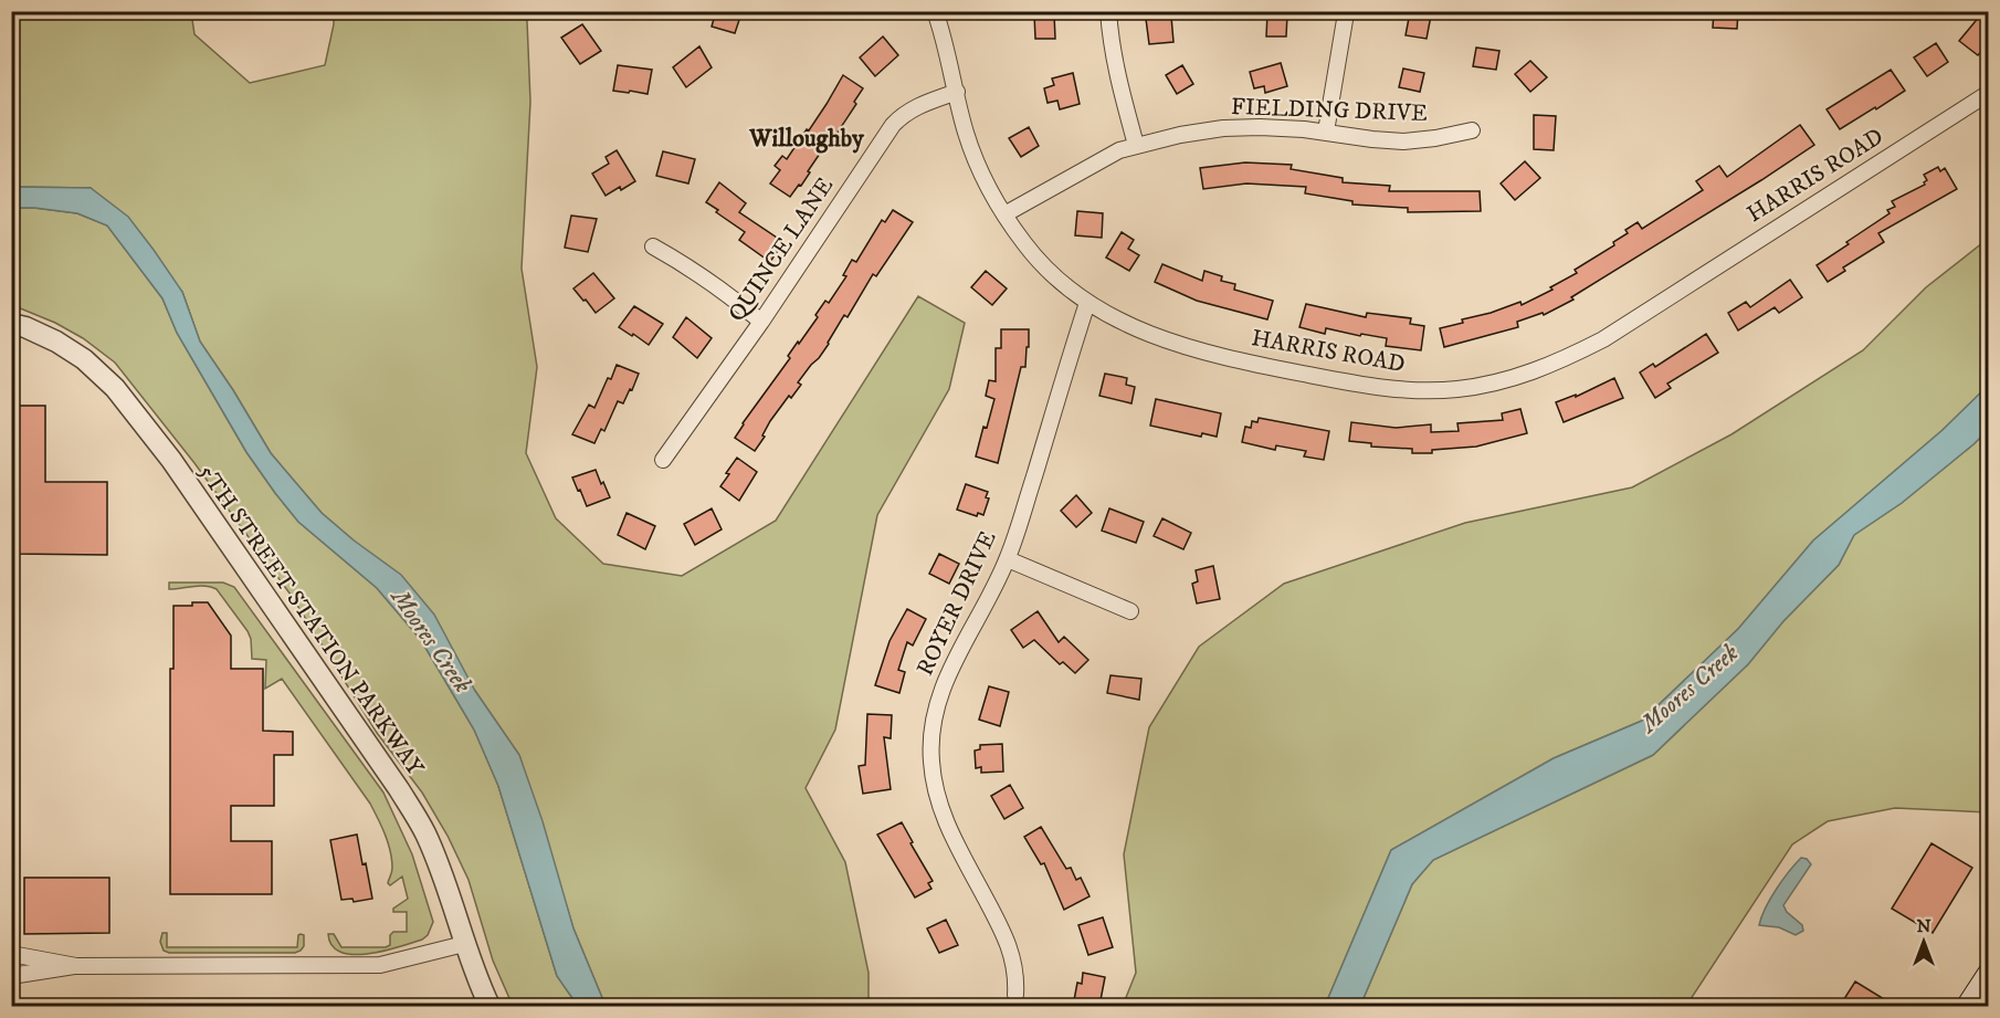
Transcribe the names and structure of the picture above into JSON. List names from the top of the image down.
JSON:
{
  "streets": {
    "street": [
      "FIELDING DRIVE",
      "HARRIS ROAD",
      "QUINCE LANE",
      "ROYER DRIVE",
      "5TH STREET STATION PARKWAY"
    ]
  },
  "crossings": [
    ["FIELDING DRIVE", "HARRIS ROAD"],
    ["HARRIS ROAD", "QUINCE LANE"],
    ["HARRIS ROAD", "ROYER DRIVE"]
  ],
  "districts": ["Willoughby"],
  "water": ["Moores Creek"],
  "north": "top"
}
